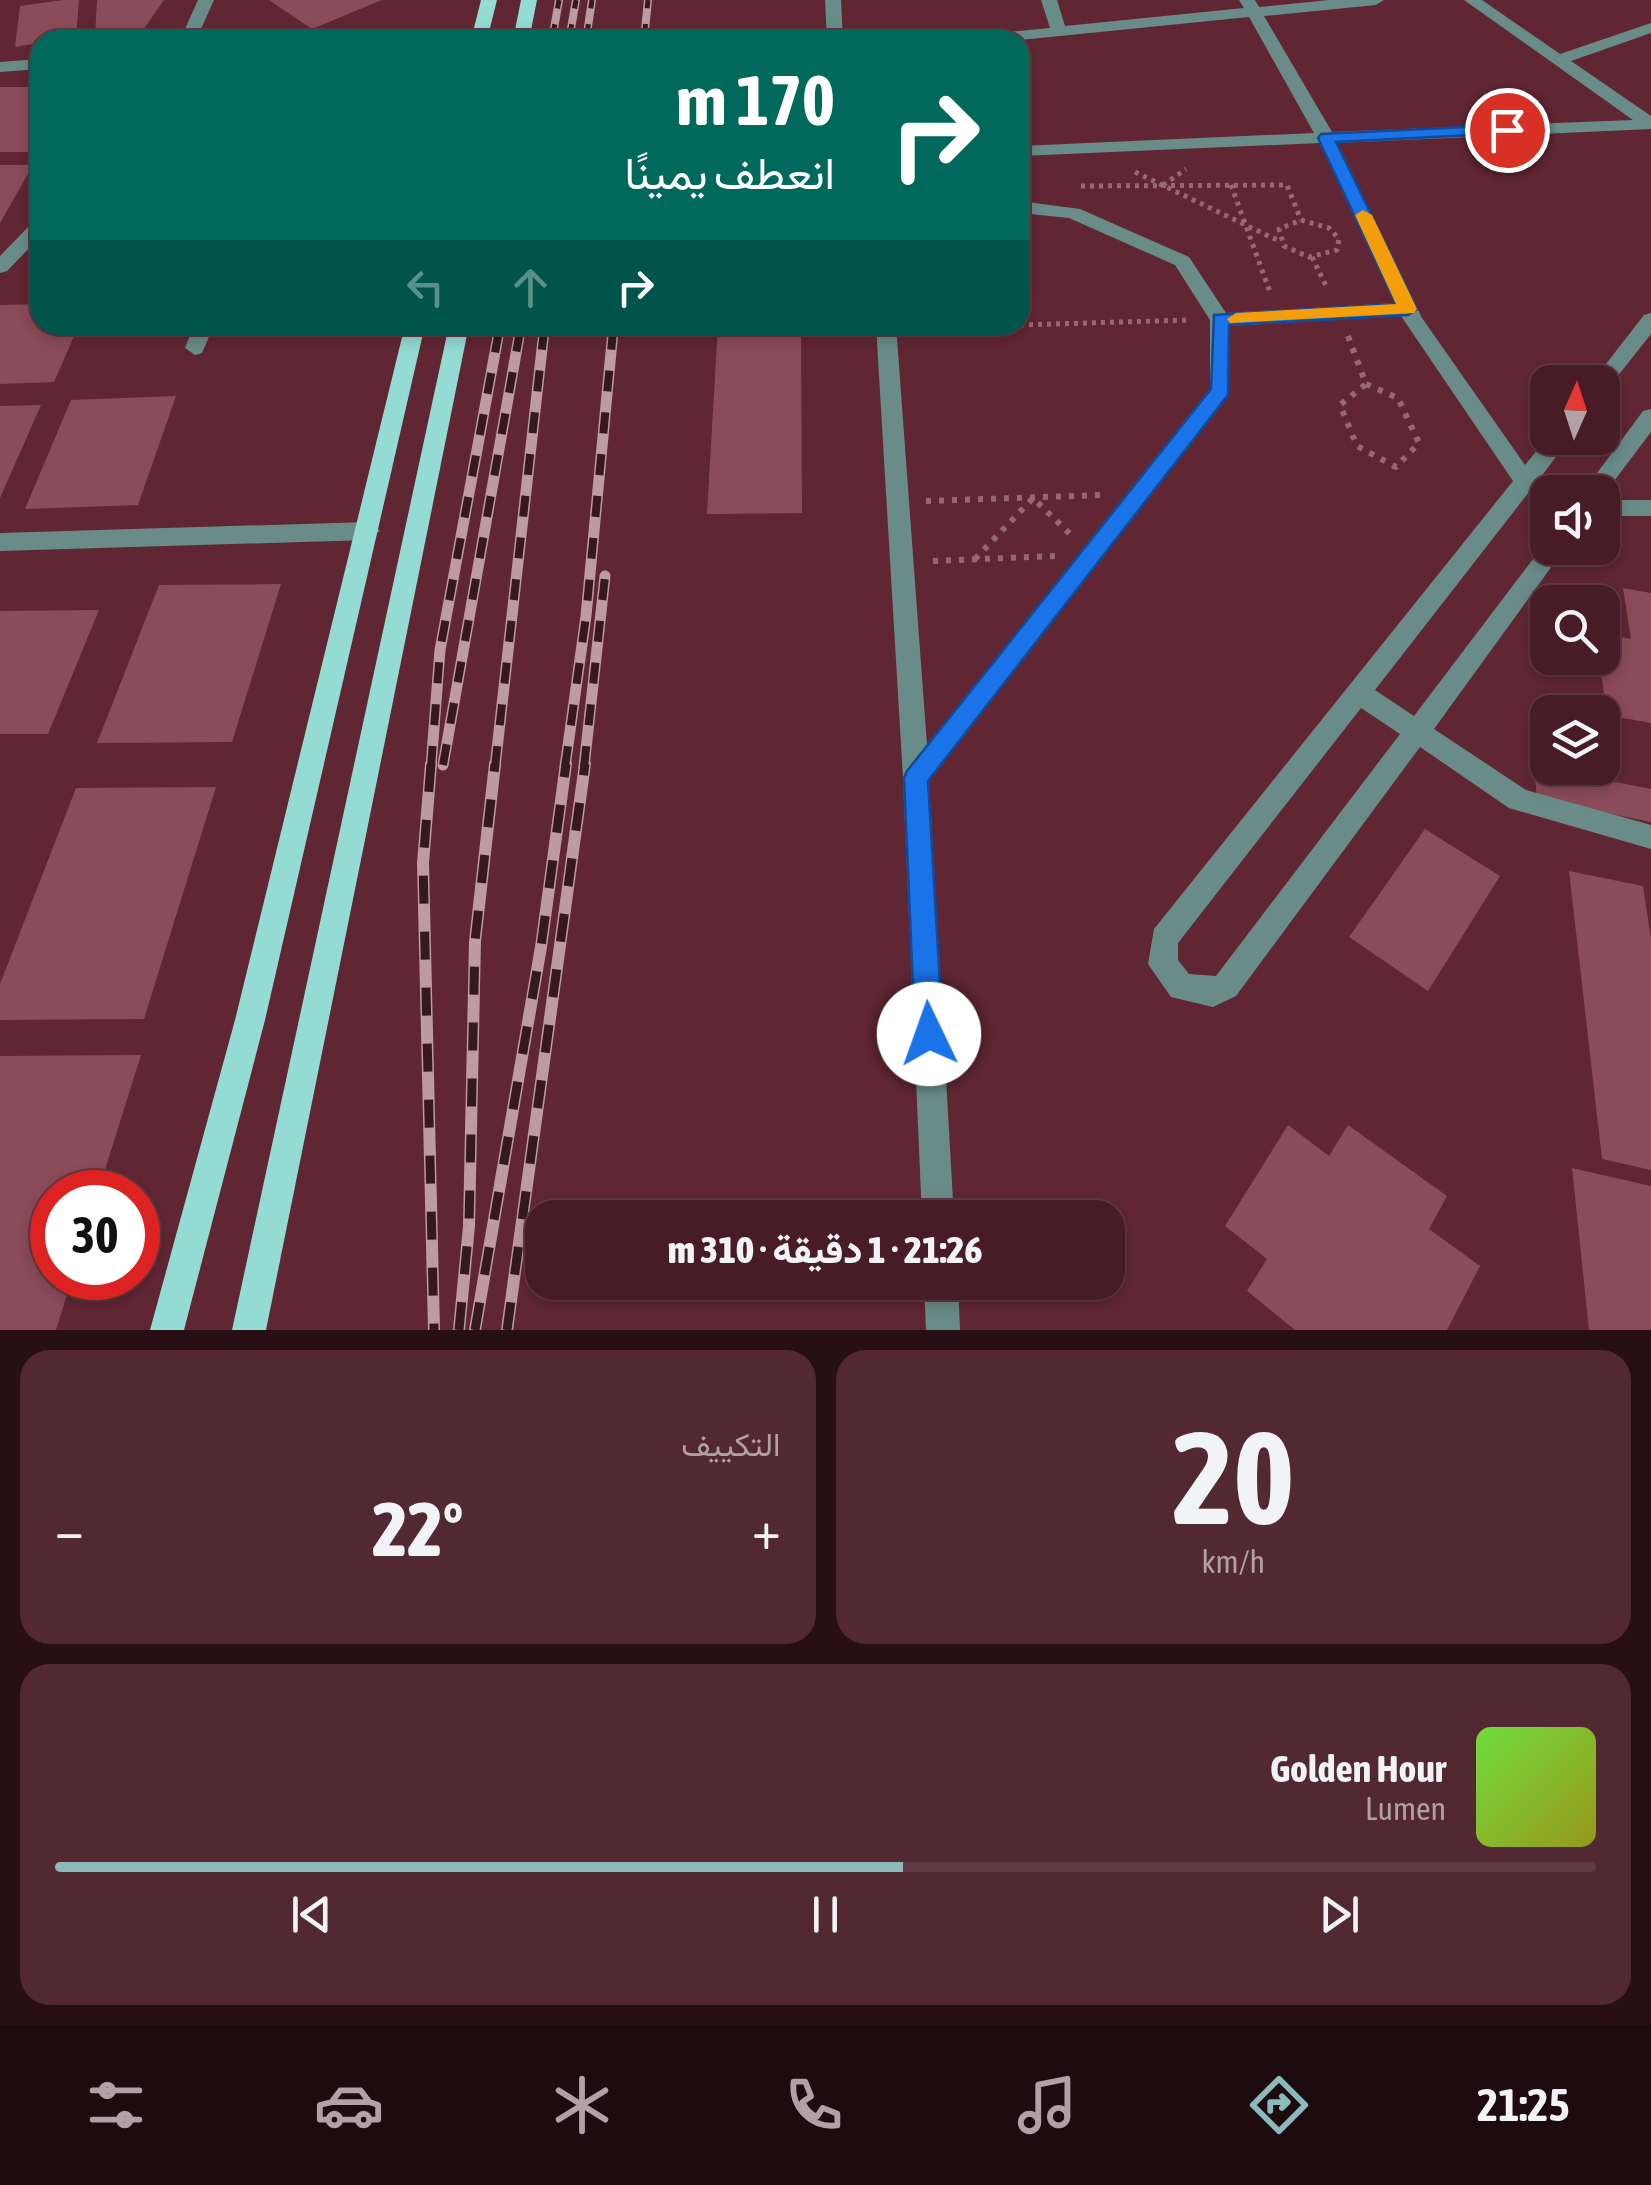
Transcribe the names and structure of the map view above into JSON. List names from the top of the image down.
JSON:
{
  "north": "top",
  "page": {
    "turn": ["170 m", "انعطف يمينًا"],
    "limit": "30",
    "trip": "21:26 · 1 دقيقة · 310 m",
    "tile": [
      ["20", "km/h"],
      "التكييف"
    ],
    "heat": ["−", "22°", "+"],
    "song": ["Golden Hour", "Lumen"],
    "tabs": "21:25"
  }
}
